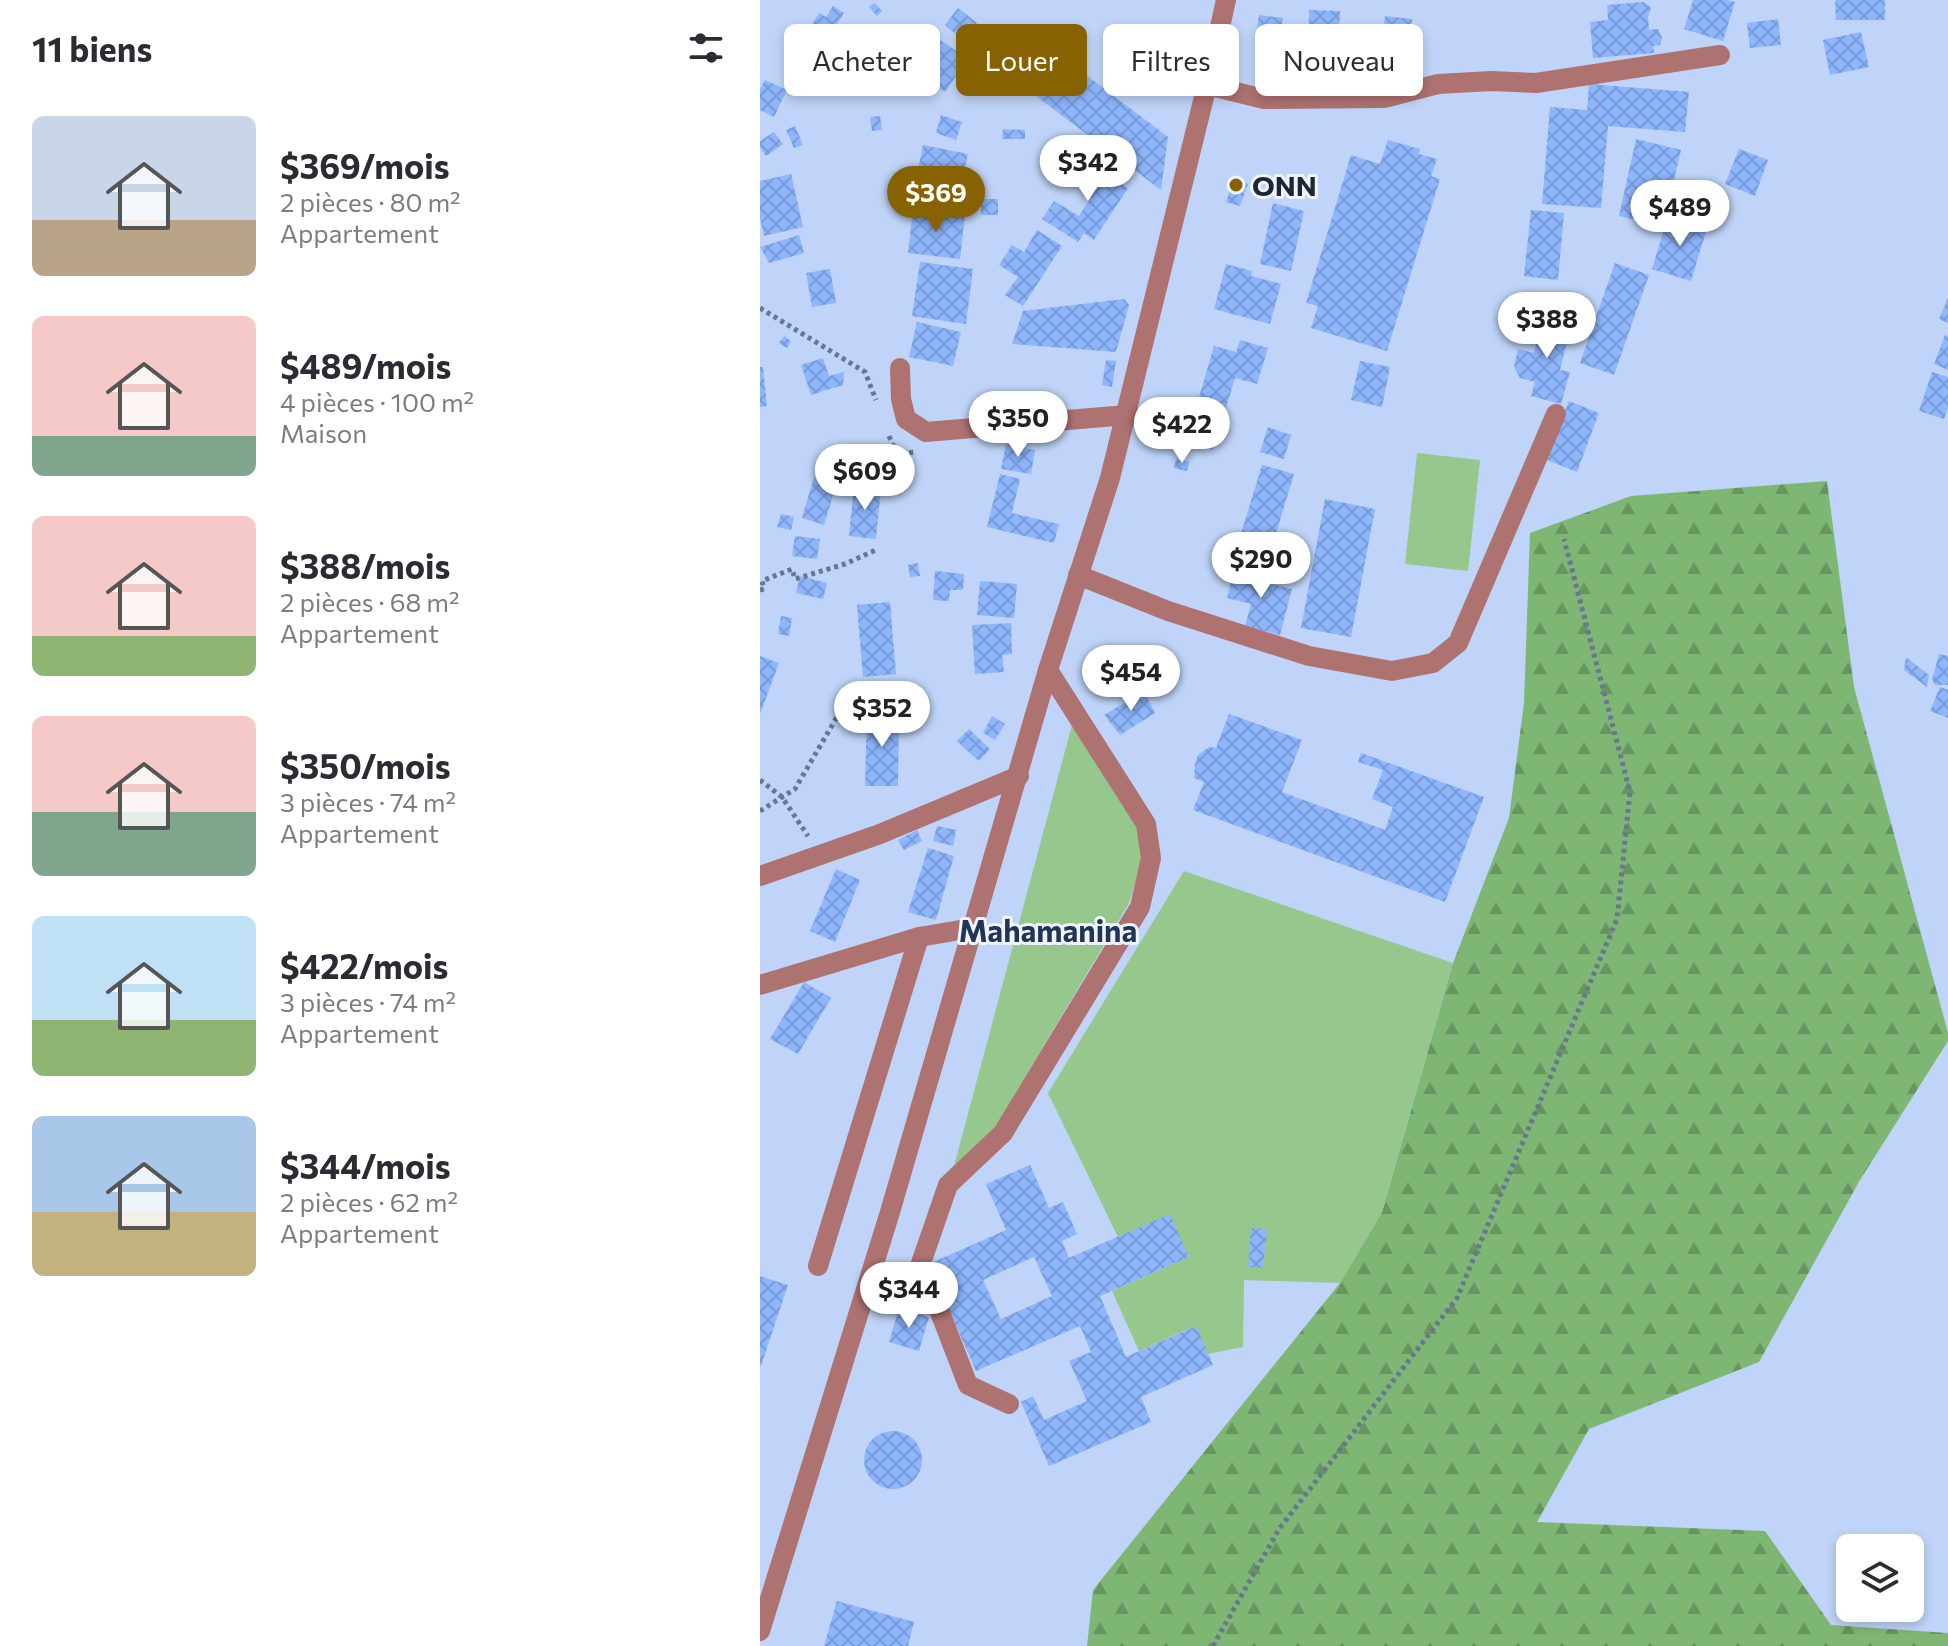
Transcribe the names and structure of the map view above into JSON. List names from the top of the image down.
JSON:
{
  "districts": ["Mahamanina"],
  "places": ["ONN"],
  "page": {
    "heading": "11 biens",
    "chip": [
      "Acheter",
      "Louer",
      "Filtres",
      "Nouveau"
    ],
    "list": [
      {
        "name": "$369/mois",
        "note": "2 pièces · 80 m² · Appartement"
      },
      {
        "name": "$489/mois",
        "note": "4 pièces · 100 m² · Maison"
      },
      {
        "name": "$388/mois",
        "note": "2 pièces · 68 m² · Appartement"
      },
      {
        "name": "$350/mois",
        "note": "3 pièces · 74 m² · Appartement"
      },
      {
        "name": "$422/mois",
        "note": "3 pièces · 74 m² · Appartement"
      },
      {
        "name": "$344/mois",
        "note": "2 pièces · 62 m² · Appartement"
      }
    ],
    "price": [
      "$342",
      "$369",
      "$489",
      "$388",
      "$350",
      "$422",
      "$609",
      "$290",
      "$454",
      "$352",
      "$344"
    ]
  }
}
